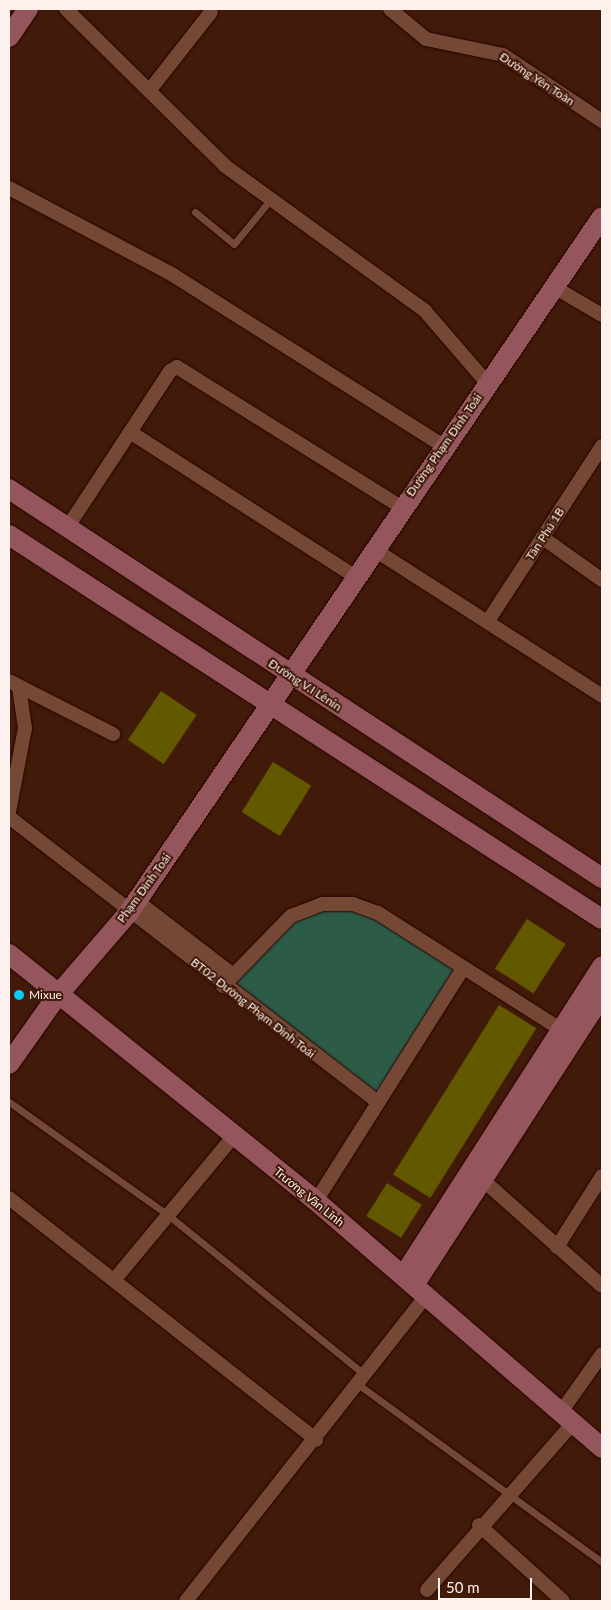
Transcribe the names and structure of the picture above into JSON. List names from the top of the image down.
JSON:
{
  "streets": {
    "street": [
      "Đường Yên Toàn",
      "Đường Phạm Đình Toái",
      "Tân Phú 1B",
      "Đường V.I Lênin",
      "Phạm Đình Toái",
      "BT02 Đường Phạm Đình Toái",
      "Trương Văn Lĩnh"
    ]
  },
  "crossings": [
    ["Đường Phạm Đình Toái", "Đường V.I Lênin"],
    ["Đường Phạm Đình Toái", "Phạm Đình Toái"],
    ["Đường V.I Lênin", "Phạm Đình Toái"],
    ["Phạm Đình Toái", "BT02 Đường Phạm Đình Toái"],
    ["Phạm Đình Toái", "Trương Văn Lĩnh"]
  ],
  "places": ["Mixue"],
  "scale_bar": "50 m"
}
